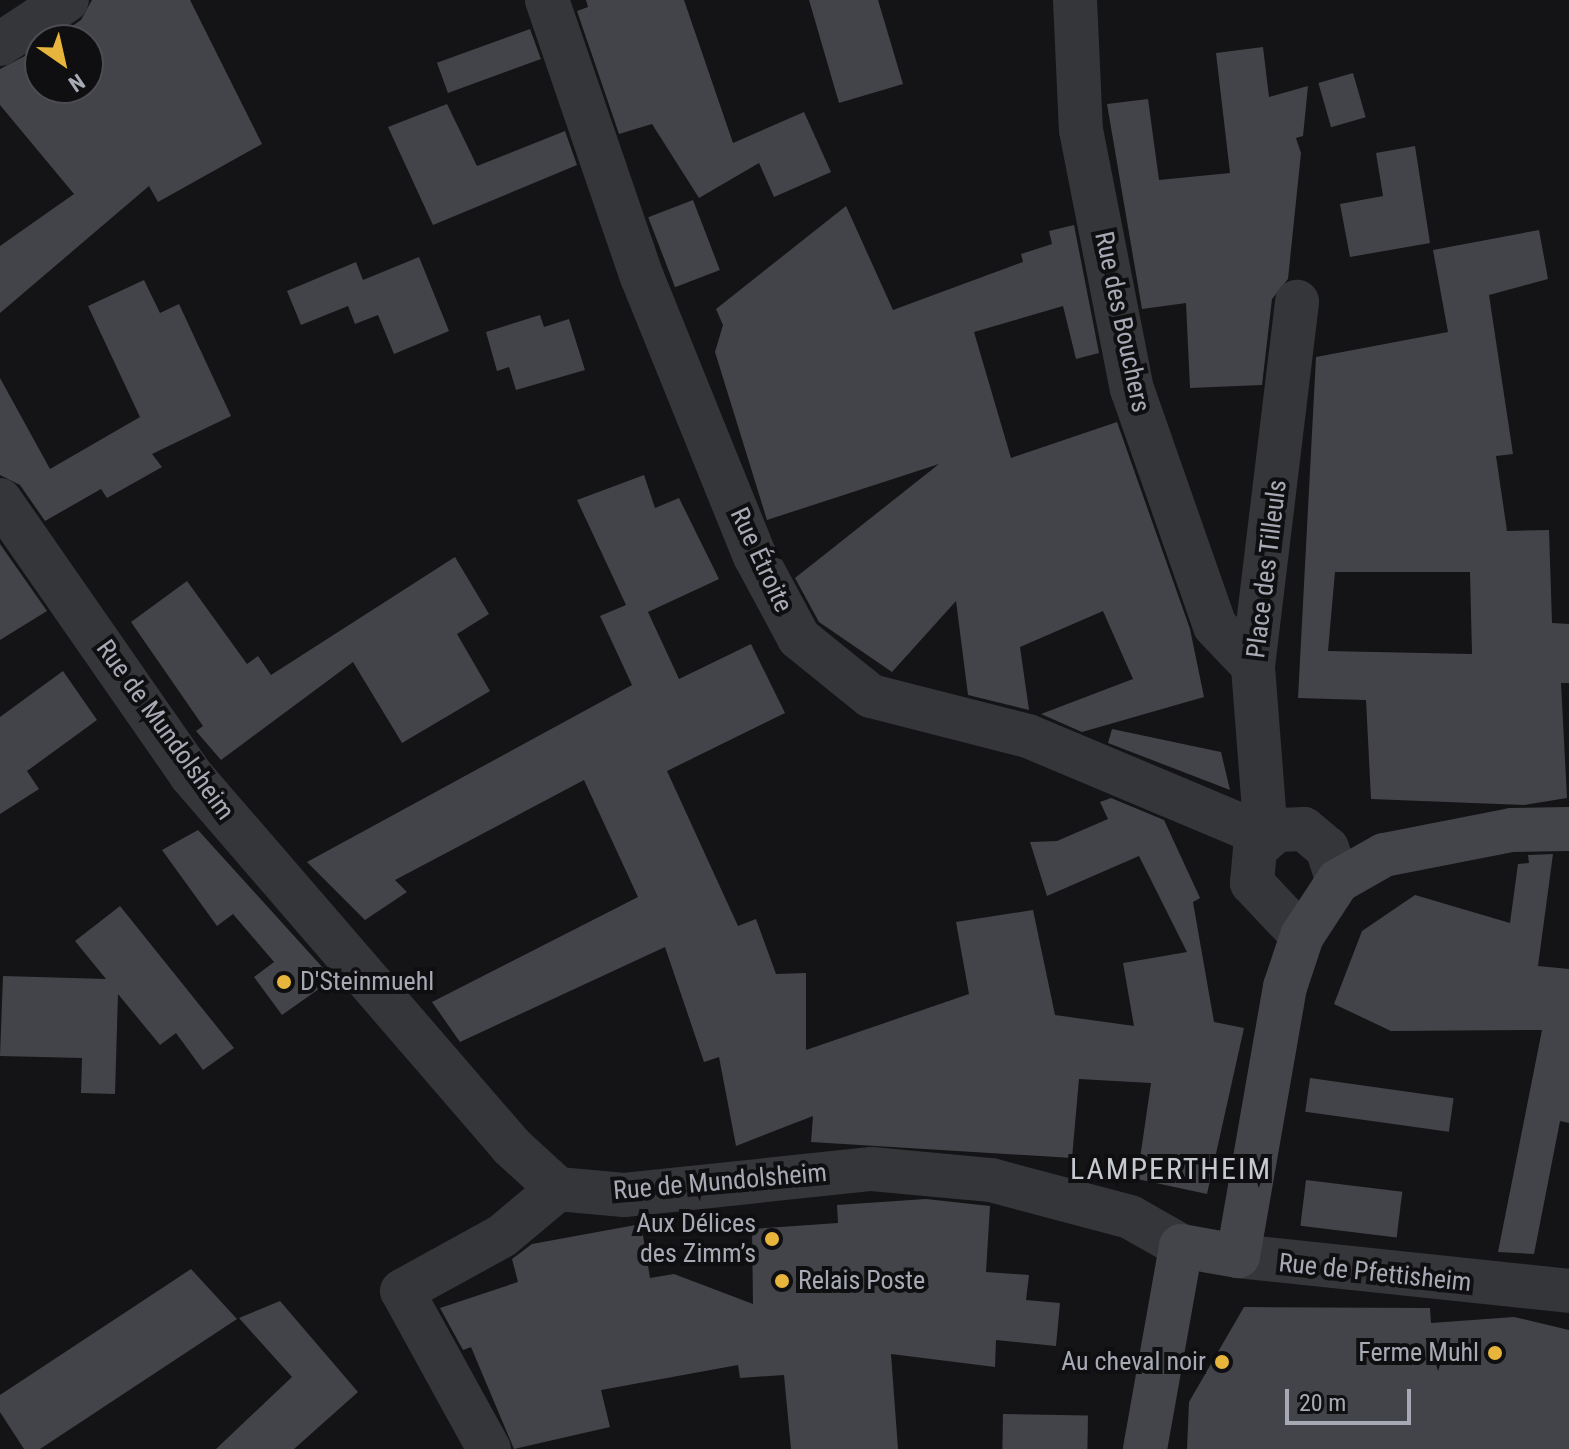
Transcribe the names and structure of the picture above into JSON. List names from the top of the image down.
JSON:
{
  "streets": {
    "main road": ["Rue de Pfettisheim"],
    "street": [
      "Rue des Bouchers",
      "Rue Étroite",
      "Place des Tilleuls",
      "Rue de Mundolsheim"
    ]
  },
  "crossings": [
    ["Rue des Bouchers", "Place des Tilleuls"],
    ["Rue Étroite", "Place des Tilleuls"],
    ["Rue de Mundolsheim", "Rue de Pfettisheim"]
  ],
  "districts": ["LAMPERTHEIM"],
  "places": [
    "D'Steinmuehl",
    "Aux Délices des Zimm’s",
    "Relais Poste",
    "Ferme Muhl",
    "Au cheval noir"
  ],
  "scale_bar": "20 m",
  "north": "bottom right"
}
